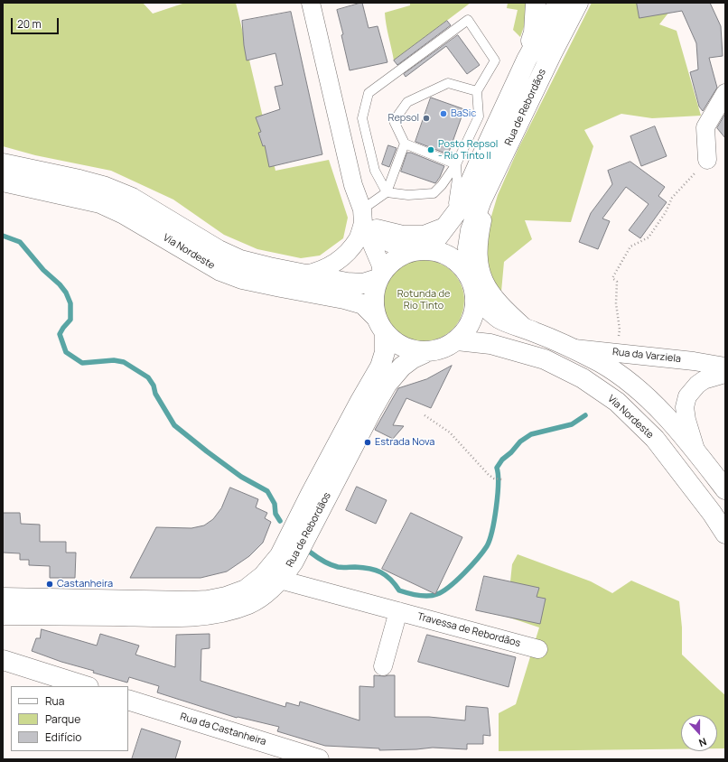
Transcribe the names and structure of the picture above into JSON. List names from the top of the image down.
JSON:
{
  "streets": {
    "main road": ["Rua de Rebordãos", "Via Nordeste", "Rua da Castanheira"],
    "street": ["Rua da Varziela", "Travessa de Rebordãos"]
  },
  "crossings": [
    ["Rua de Rebordãos", "Via Nordeste"],
    ["Rua de Rebordãos", "Travessa de Rebordãos"]
  ],
  "parks": ["Rotunda de Rio Tinto"],
  "places": [
    "BaSic",
    "Repsol",
    "Posto Repsol - Rio Tinto II",
    "Estrada Nova",
    "Castanheira"
  ],
  "legend": ["Rua", "Parque", "Edifício"],
  "scale_bar": "20 m",
  "north": "bottom"
}
